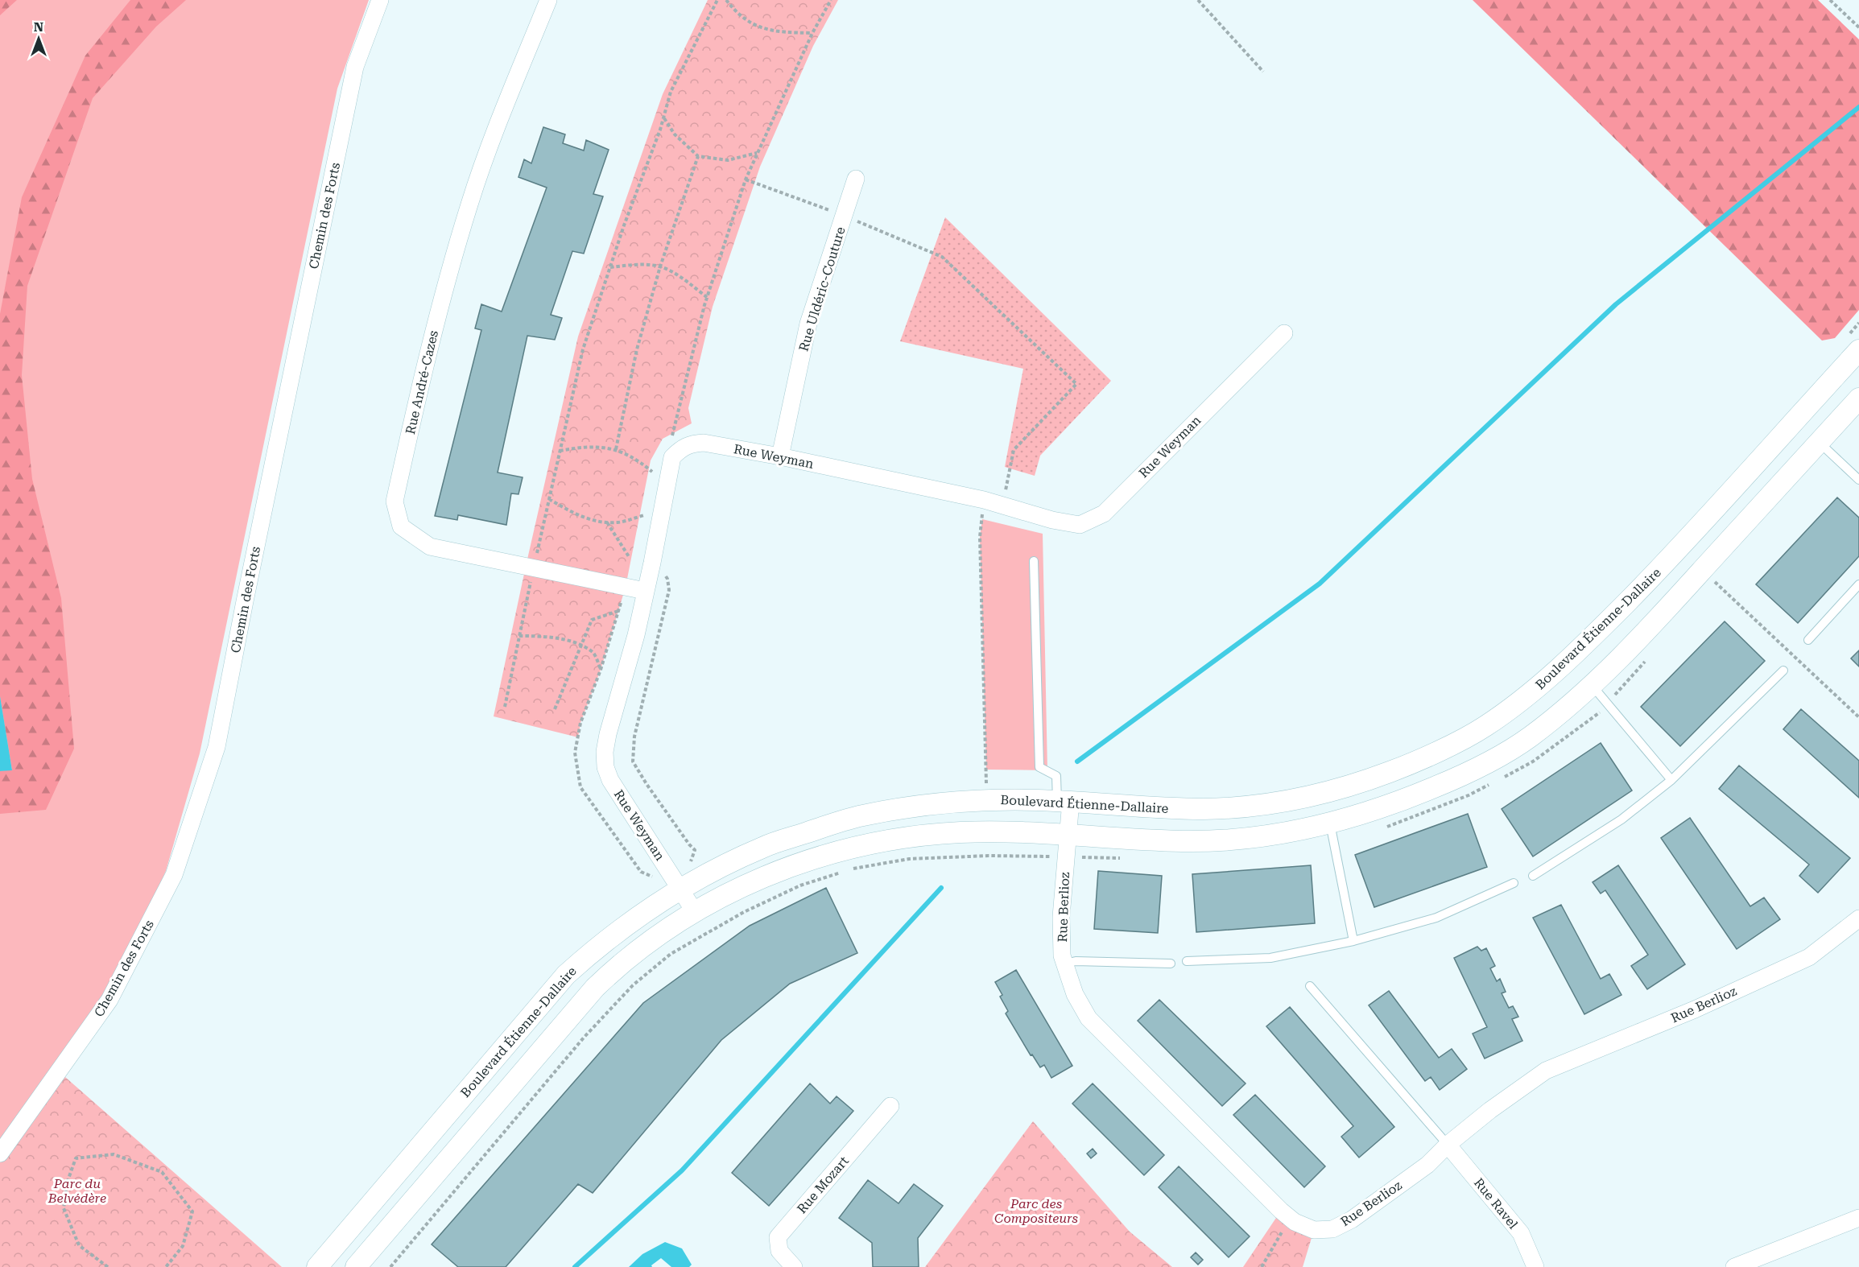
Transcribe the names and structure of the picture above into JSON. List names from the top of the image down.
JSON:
{
  "streets": {
    "street": [
      "Chemin des Forts",
      "Rue Uldéric-Couture",
      "Rue André-Cazes",
      "Rue Weyman",
      "Boulevard Étienne-Dallaire",
      "Rue Berlioz",
      "Rue Mozart",
      "Rue Ravel"
    ]
  },
  "crossings": [
    ["Rue Uldéric-Couture", "Rue Weyman"],
    ["Rue André-Cazes", "Rue Weyman"],
    ["Rue Weyman", "Boulevard Étienne-Dallaire"],
    ["Boulevard Étienne-Dallaire", "Rue Berlioz"],
    ["Rue Berlioz", "Rue Ravel"]
  ],
  "parks": ["Parc du Belvédère", "Parc des Compositeurs"],
  "north": "top"
}
